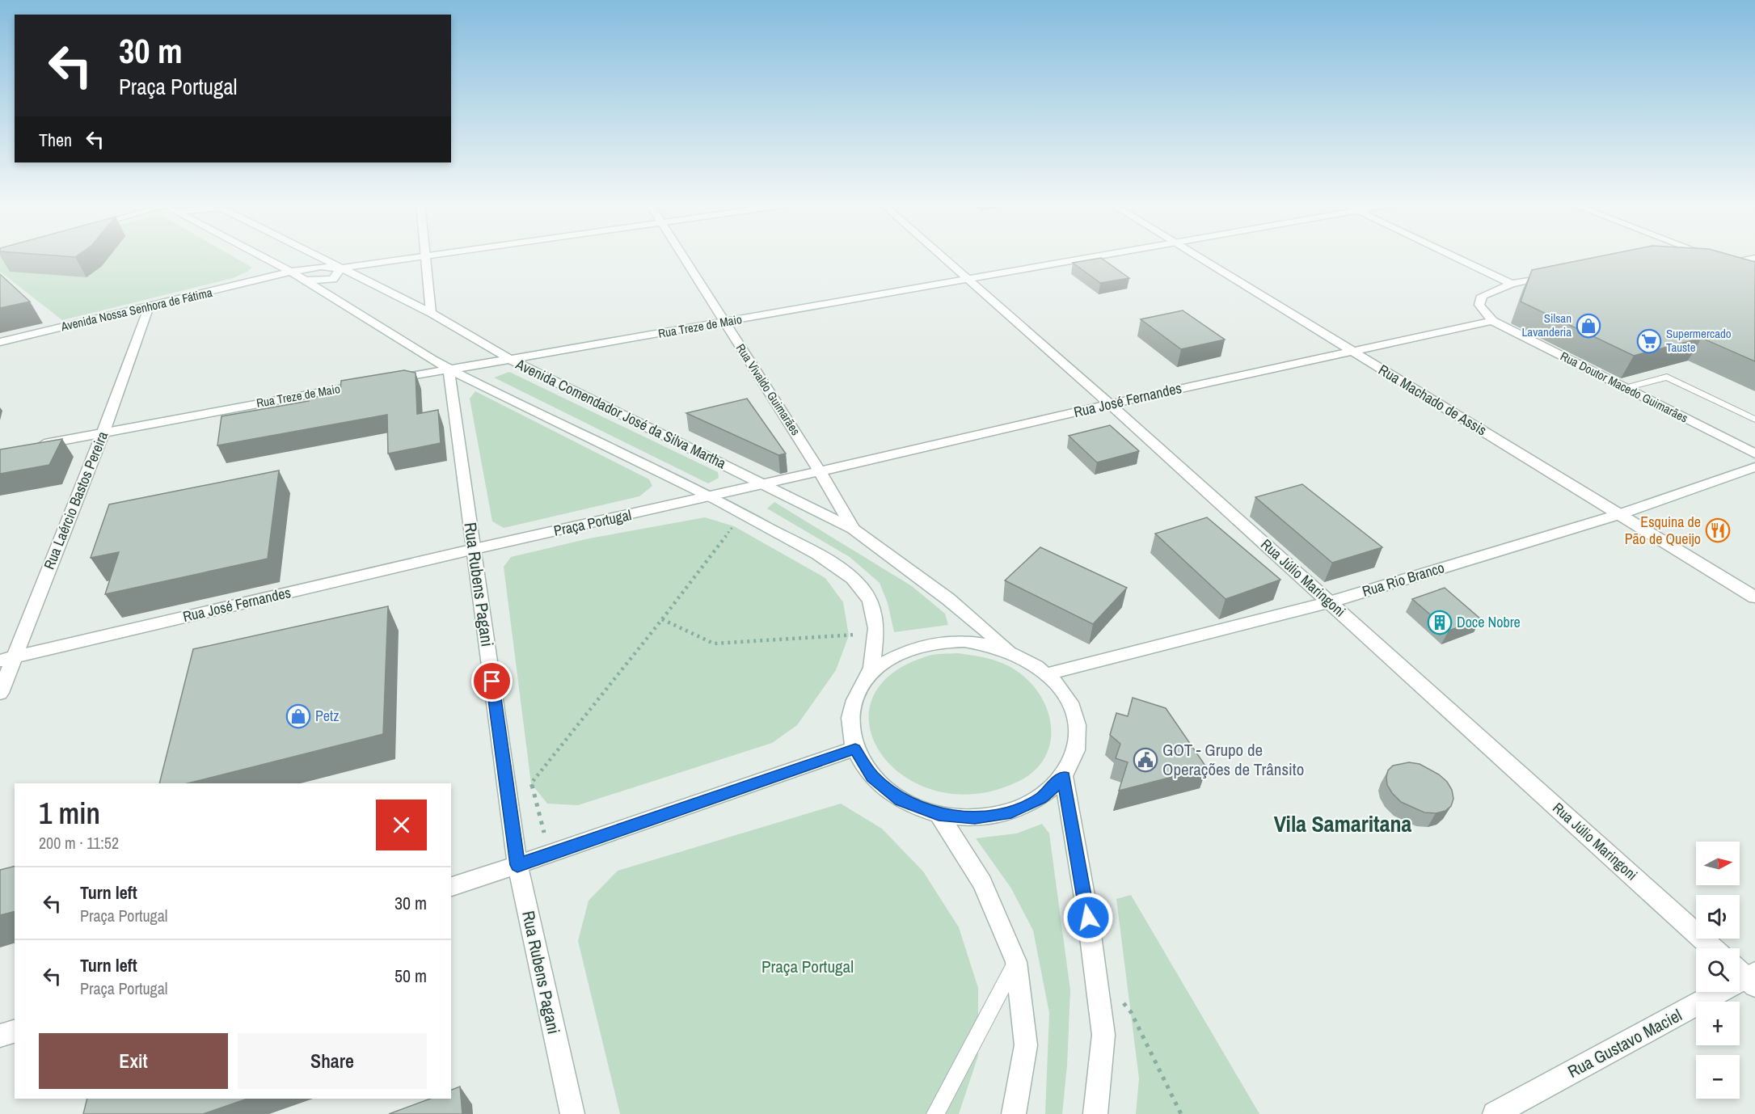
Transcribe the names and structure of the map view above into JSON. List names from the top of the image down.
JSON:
{
  "streets": {
    "street": [
      "Avenida Nossa Senhora de Fátima",
      "Rua Treze de Maio",
      "Rua Doutor Macedo Guimarães",
      "Rua Vivaldo Guimarães",
      "Rua José Fernandes",
      "Rua Machado de Assis",
      "Avenida Comendador José da Silva Martha",
      "Rua Laércio Bastos Pereira",
      "Praça Portugal",
      "Rua Júlio Maringoni",
      "Rua Rio Branco",
      "Rua Rubens Pagani",
      "Rua Gustavo Maciel"
    ]
  },
  "crossings": [
    ["Avenida Nossa Senhora de Fátima", "Rua Laércio Bastos Pereira"],
    ["Rua Treze de Maio", "Rua Vivaldo Guimarães"],
    ["Rua Treze de Maio", "Avenida Comendador José da Silva Martha"],
    ["Rua Treze de Maio", "Rua Laércio Bastos Pereira"],
    ["Rua Treze de Maio", "Rua Júlio Maringoni"],
    ["Rua Treze de Maio", "Rua Rubens Pagani"],
    ["Rua Doutor Macedo Guimarães", "Rua José Fernandes"],
    ["Rua Vivaldo Guimarães", "Rua José Fernandes"],
    ["Rua Vivaldo Guimarães", "Avenida Comendador José da Silva Martha"],
    ["Rua José Fernandes", "Rua Machado de Assis"],
    ["Rua José Fernandes", "Avenida Comendador José da Silva Martha"],
    ["Rua José Fernandes", "Rua Laércio Bastos Pereira"],
    ["Rua José Fernandes", "Praça Portugal"],
    ["Rua José Fernandes", "Rua Júlio Maringoni"],
    ["Rua José Fernandes", "Rua Rubens Pagani"],
    ["Rua Machado de Assis", "Rua Rio Branco"],
    ["Avenida Comendador José da Silva Martha", "Praça Portugal"],
    ["Avenida Comendador José da Silva Martha", "Rua Rubens Pagani"],
    ["Praça Portugal", "Rua Rubens Pagani"],
    ["Rua Júlio Maringoni", "Rua Rio Branco"]
  ],
  "districts": ["Vila Samaritana"],
  "parks": ["Praça Portugal"],
  "places": {
    "shop": ["Silsan Lavanderia", "Petz"],
    "supermarket": ["Supermercado Tauste"],
    "restaurant": ["Esquina de Pão de Queijo"],
    "building": ["Doce Nobre"],
    "public building": ["GOT - Grupo de Operações de Trânsito"]
  },
  "north": "right",
  "page": {
    "turn": ["30 m", "Praça Portugal"],
    "then": "Then",
    "heading": ["1 min", "200 m · 11:52"],
    "map_buttons": ["+", "−"],
    "list": [
      {
        "name": "Turn left",
        "note": "Praça Portugal",
        "value": "30 m"
      },
      {
        "name": "Turn left",
        "note": "Praça Portugal",
        "value": "50 m"
      }
    ],
    "buttons": ["Exit", "Share"]
  }
}
